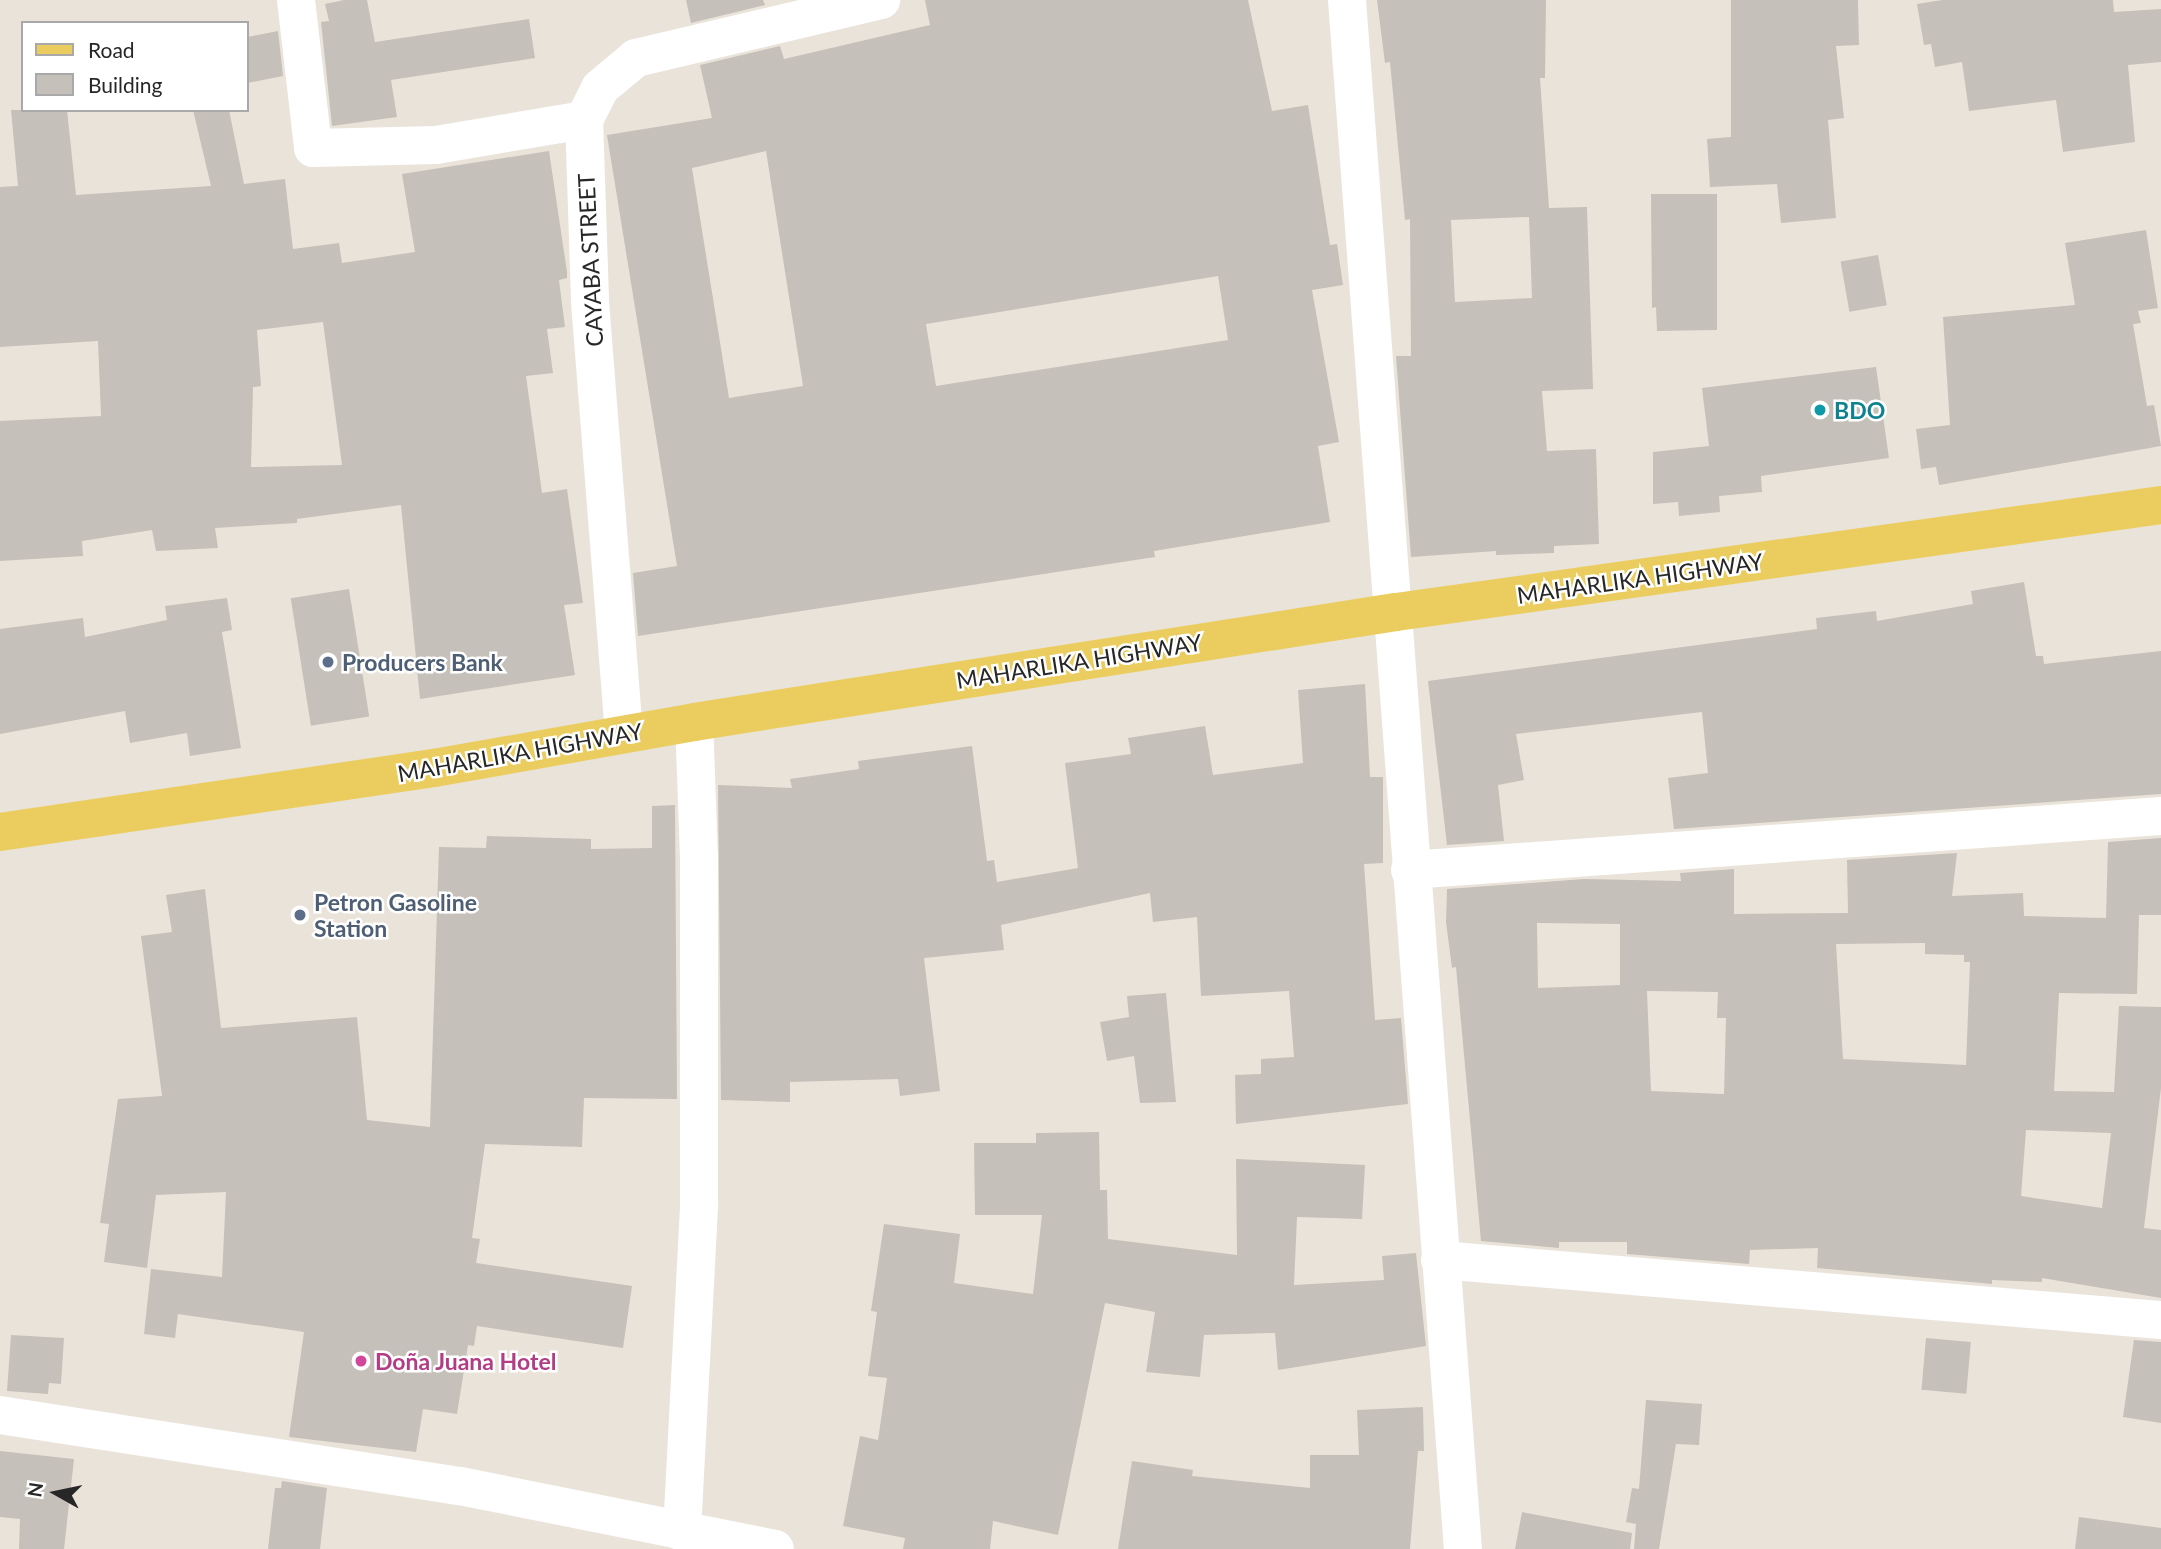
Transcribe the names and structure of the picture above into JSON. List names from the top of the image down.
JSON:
{
  "streets": {
    "main road": ["MAHARLIKA HIGHWAY"],
    "street": ["CAYABA STREET"]
  },
  "crossings": [
    ["CAYABA STREET", "MAHARLIKA HIGHWAY"]
  ],
  "places": [
    "BDO",
    "Producers Bank",
    "Petron Gasoline Station",
    "Doña Juana Hotel"
  ],
  "legend": ["Road", "Building"],
  "north": "left"
}
